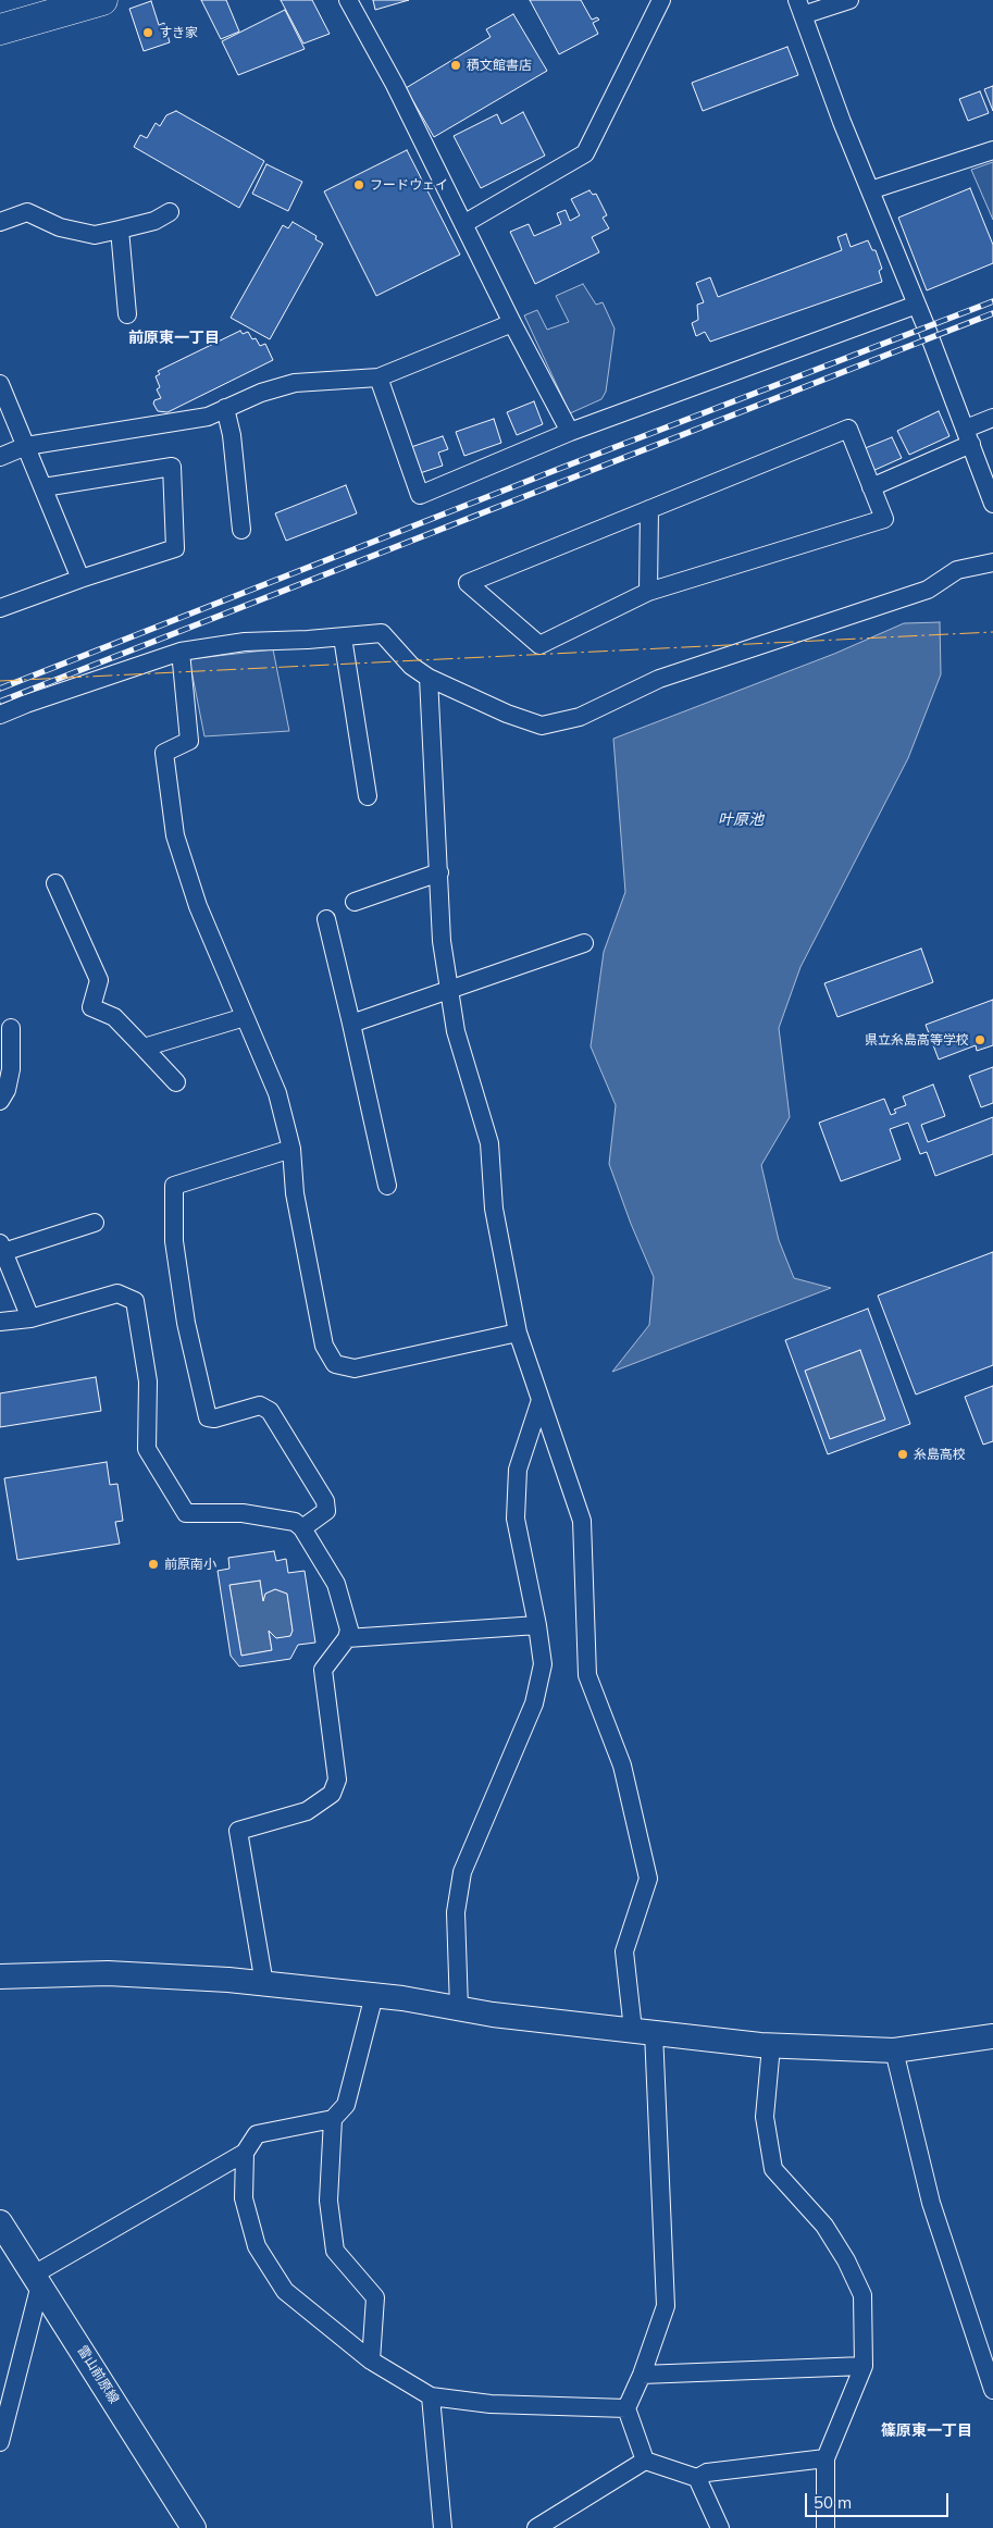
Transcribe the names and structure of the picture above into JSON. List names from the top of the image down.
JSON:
{
  "streets": {
    "street": ["雷山前原線"]
  },
  "districts": ["前原東一丁目", "篠原東一丁目"],
  "water": ["叶原池"],
  "places": [
    "すき家",
    "積文館書店",
    "フードウェイ",
    "県立糸島高等学校",
    "糸島高校",
    "前原南小"
  ],
  "scale_bar": "50 m"
}
